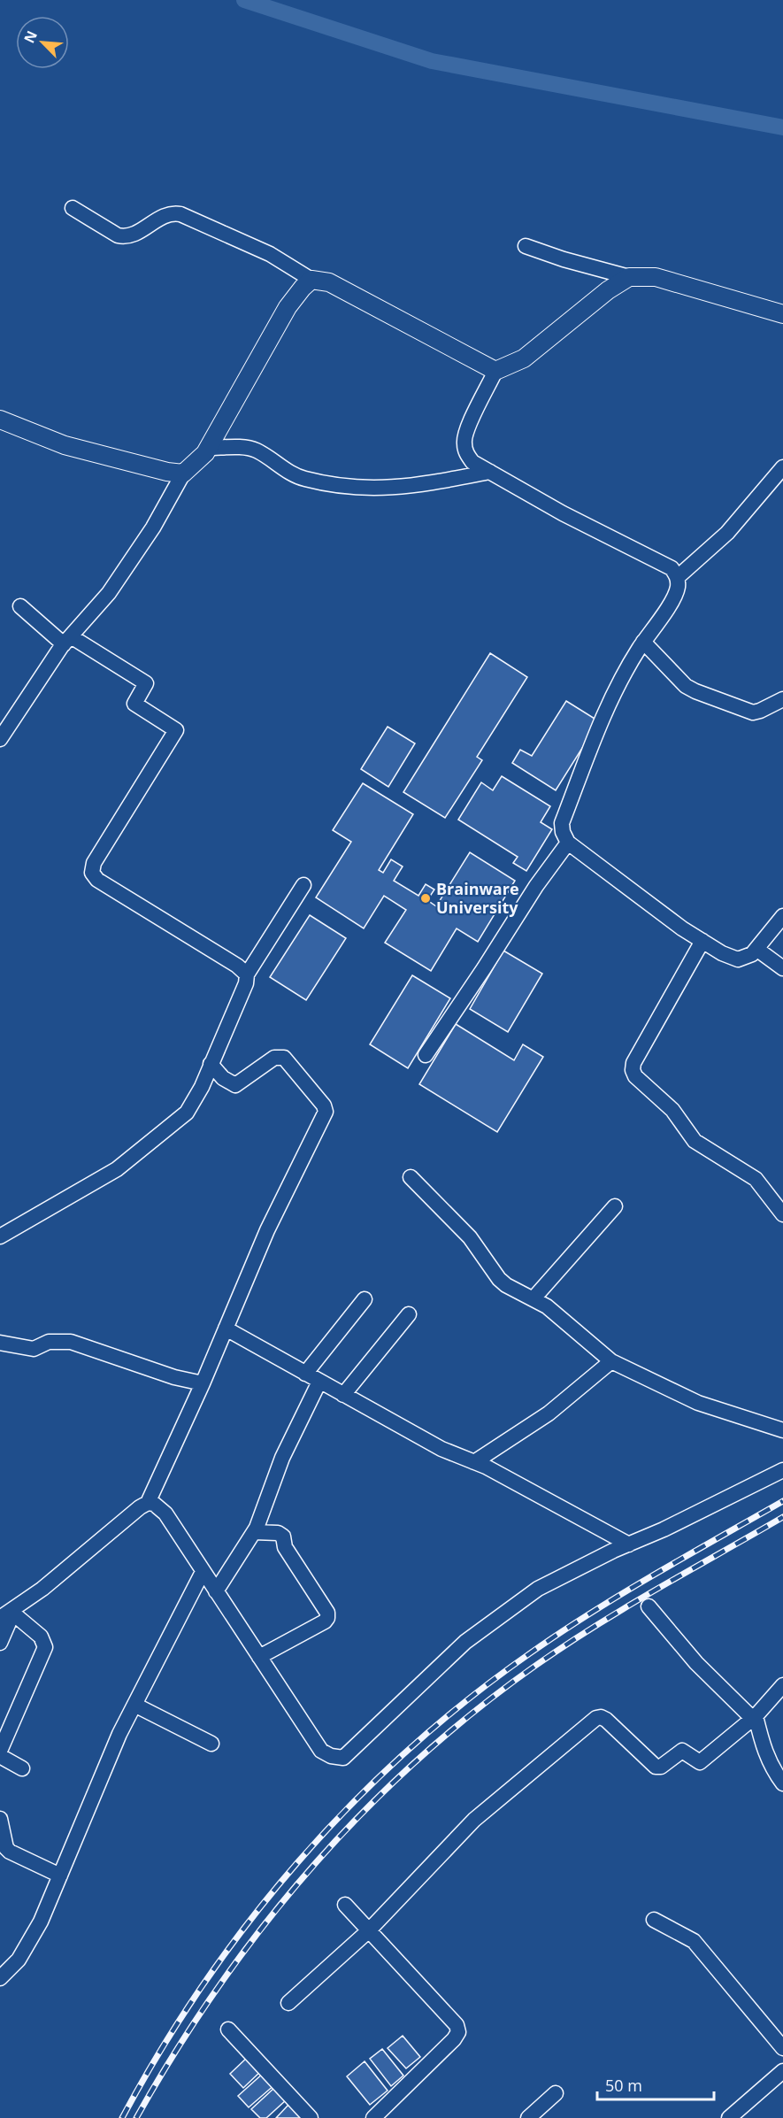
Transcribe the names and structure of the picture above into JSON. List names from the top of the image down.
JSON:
{
  "places": ["Brainware University"],
  "scale_bar": "50 m",
  "north": "top left"
}
